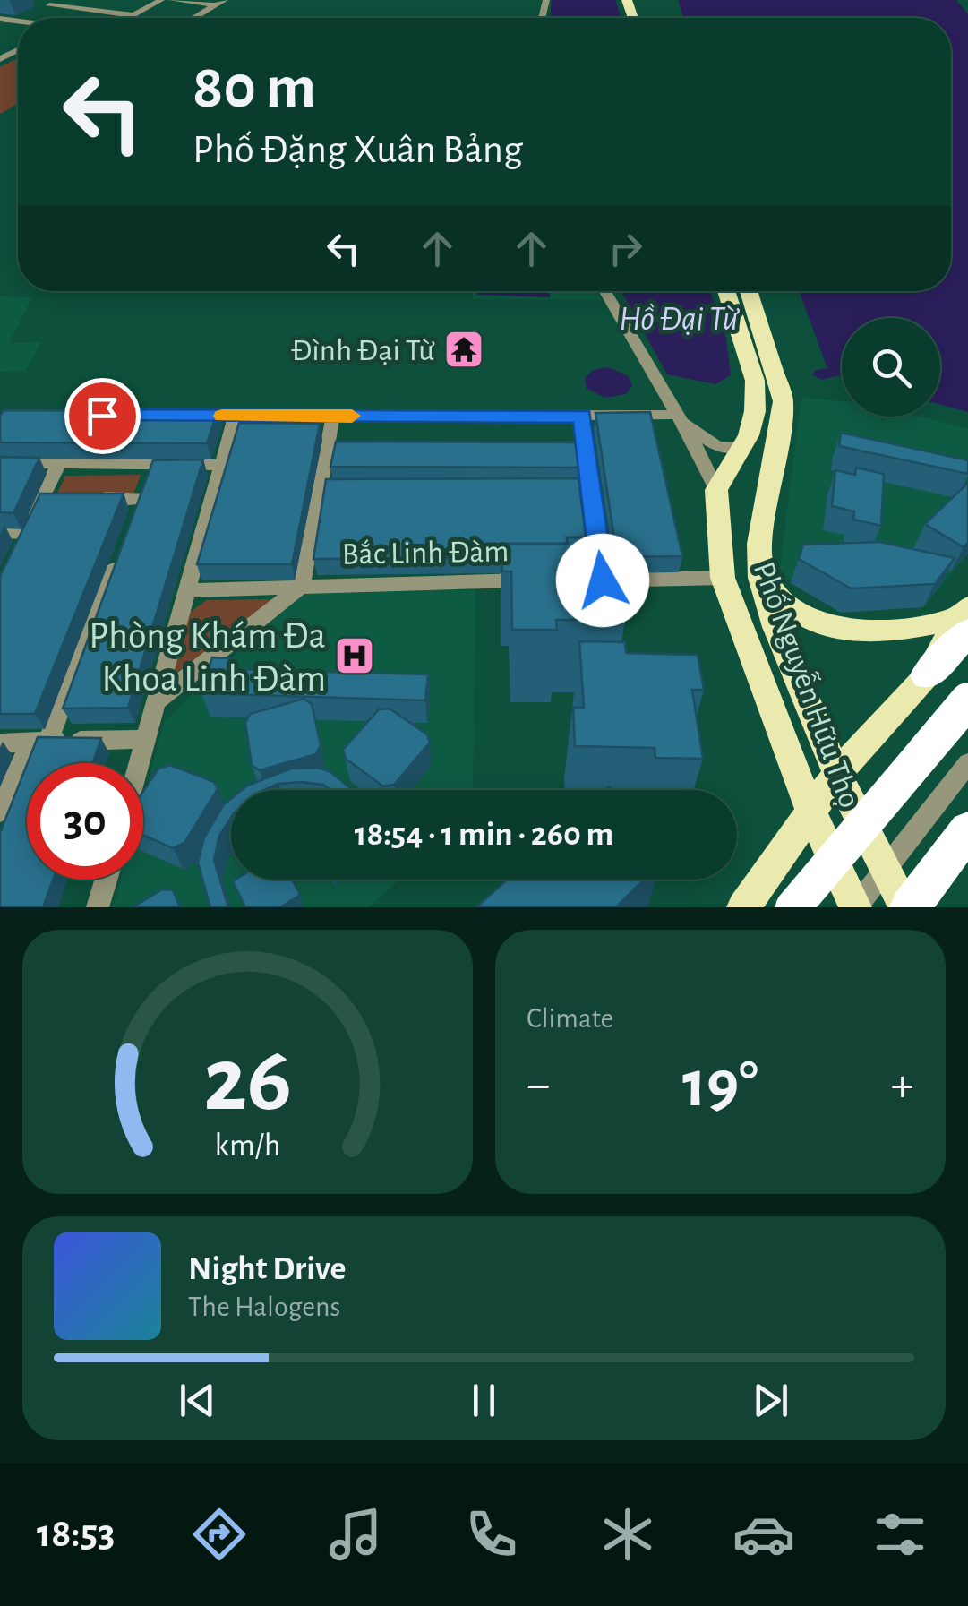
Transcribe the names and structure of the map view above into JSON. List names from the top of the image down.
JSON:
{
  "streets": {
    "main road": ["Phố Nguyễn Hữu Thọ"],
    "street": ["Bắc Linh Đàm"]
  },
  "water": ["Hồ Đại Từ"],
  "places": {
    "temple": ["Đình Đại Từ"],
    "hospital": ["Phòng Khám Đa Khoa Linh Đàm"]
  },
  "page": {
    "turn": ["80 m", "Phố Đặng Xuân Bảng"],
    "limit": "30",
    "trip": "18:54 · 1 min · 260 m",
    "tile": "Climate",
    "heat": ["−", "19°", "+"],
    "song": ["Night Drive", "The Halogens"],
    "tabs": "18:53",
    "gauge": ["26", "km/h"]
  }
}
